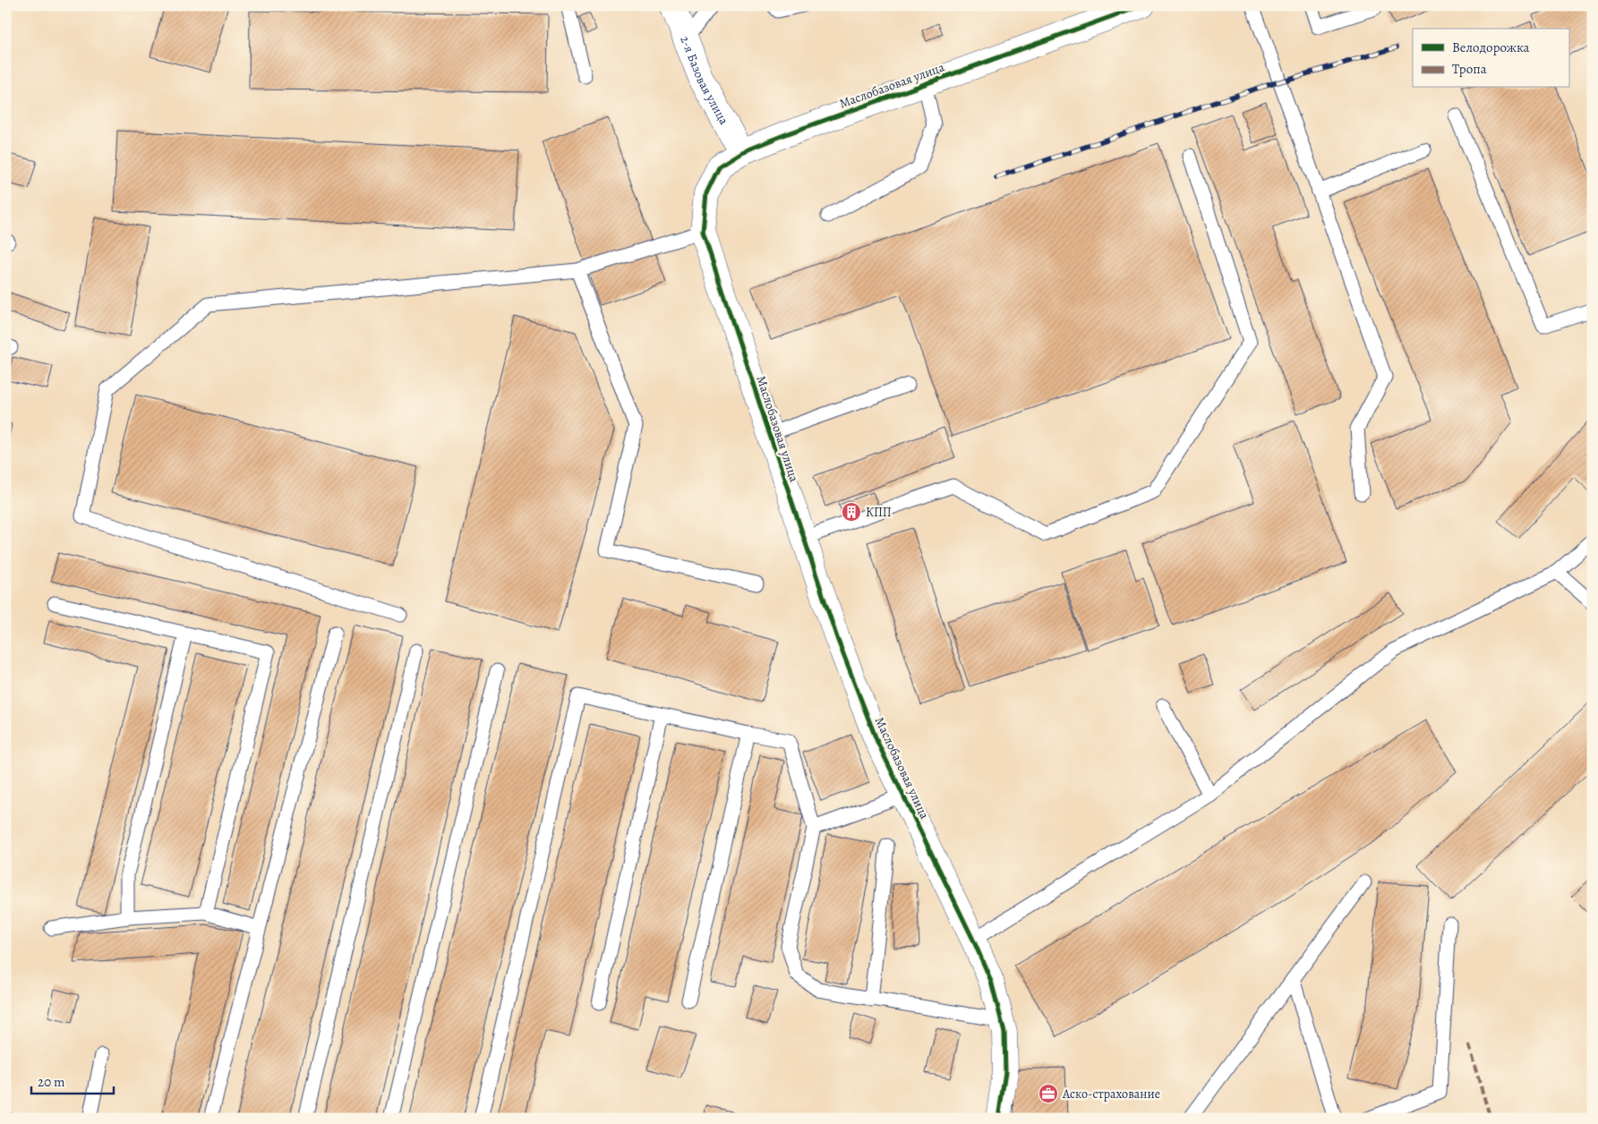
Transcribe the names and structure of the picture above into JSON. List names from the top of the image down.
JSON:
{
  "streets": {
    "street": ["2-я Базовая улица", "Маслобазовая улица"]
  },
  "crossings": [
    ["2-я Базовая улица", "Маслобазовая улица"]
  ],
  "places": {
    "building": ["КПП"],
    "office": ["Аско-страхование"]
  },
  "legend": ["Велодорожка", "Тропа"],
  "scale_bar": "20 m"
}
